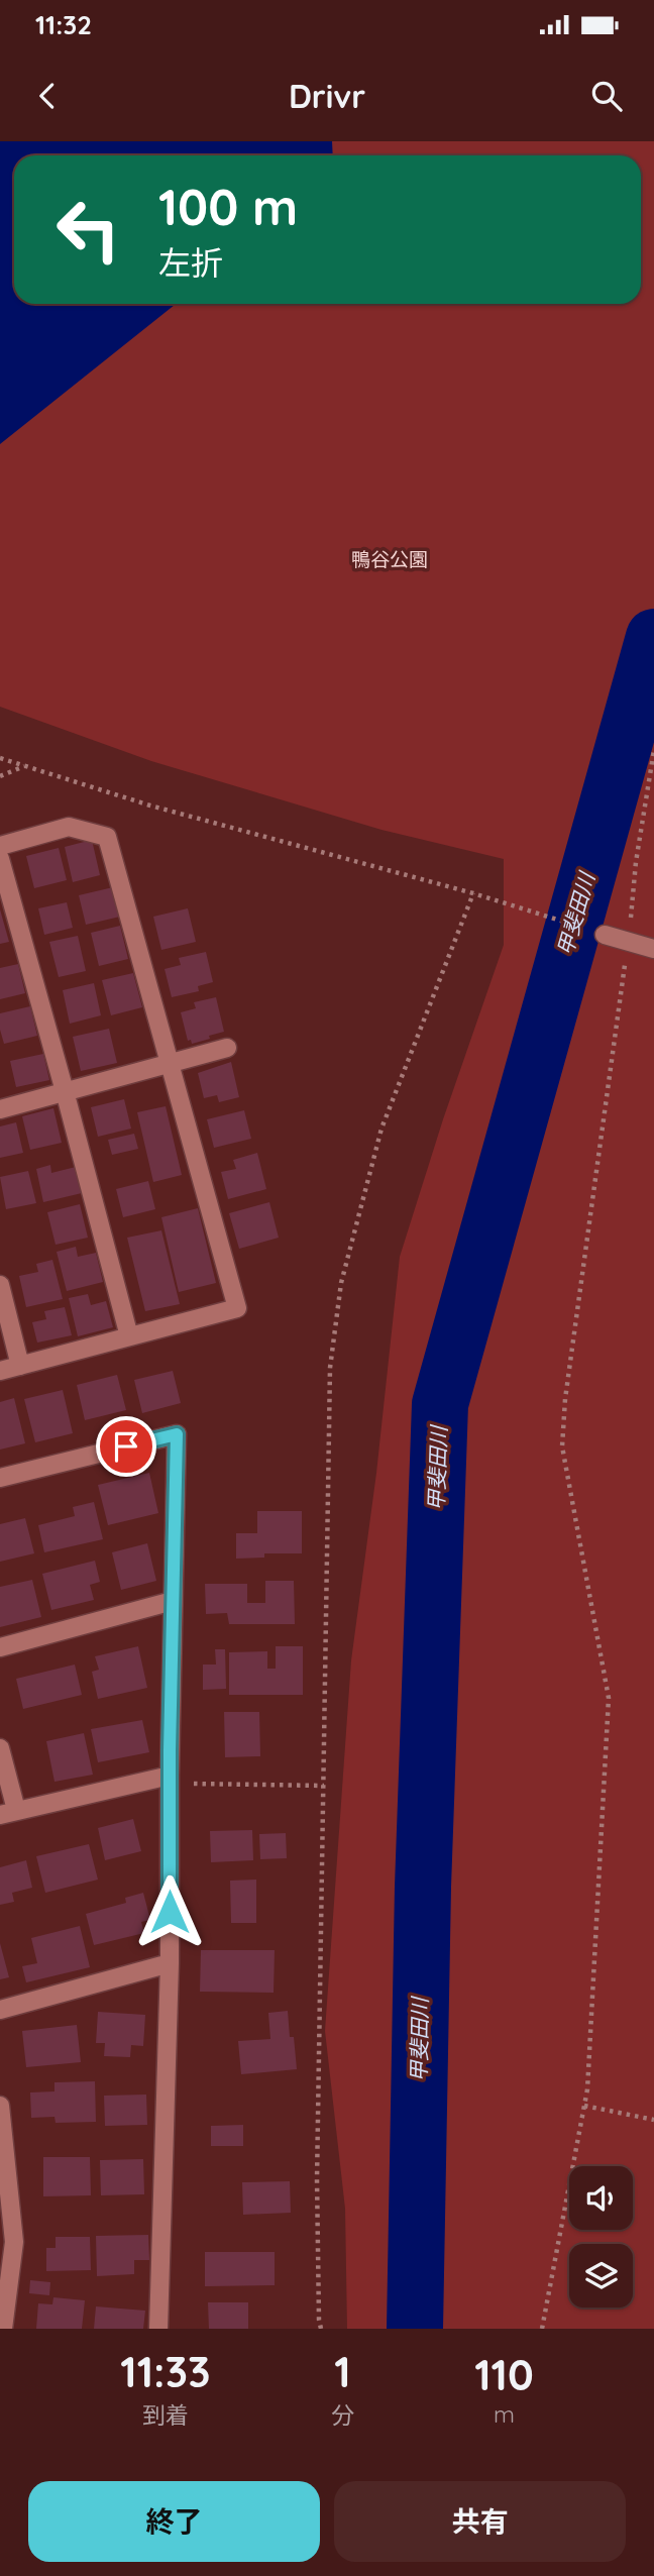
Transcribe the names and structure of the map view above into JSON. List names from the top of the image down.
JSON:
{
  "water": ["甲斐田川"],
  "parks": ["鴨谷公園"],
  "page": {
    "status": "11:32",
    "header": "Drivr",
    "turn": ["100 m", "左折"],
    "eta": [
      "11:33",
      "到着",
      "1",
      "分",
      "110",
      "m"
    ],
    "buttons": ["終了", "共有"]
  }
}
